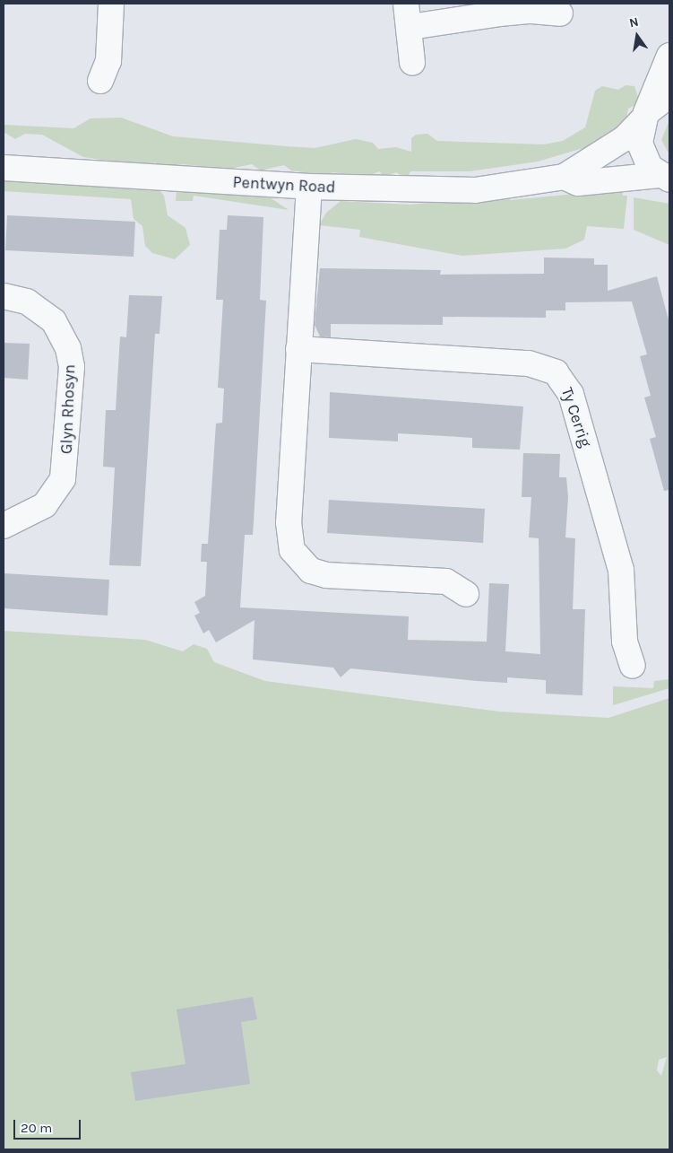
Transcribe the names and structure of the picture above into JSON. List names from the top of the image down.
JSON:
{
  "streets": {
    "street": ["Pentwyn Road", "Glyn Rhosyn", "Ty Cerrig"]
  },
  "scale_bar": "20 m",
  "north": "top"
}
